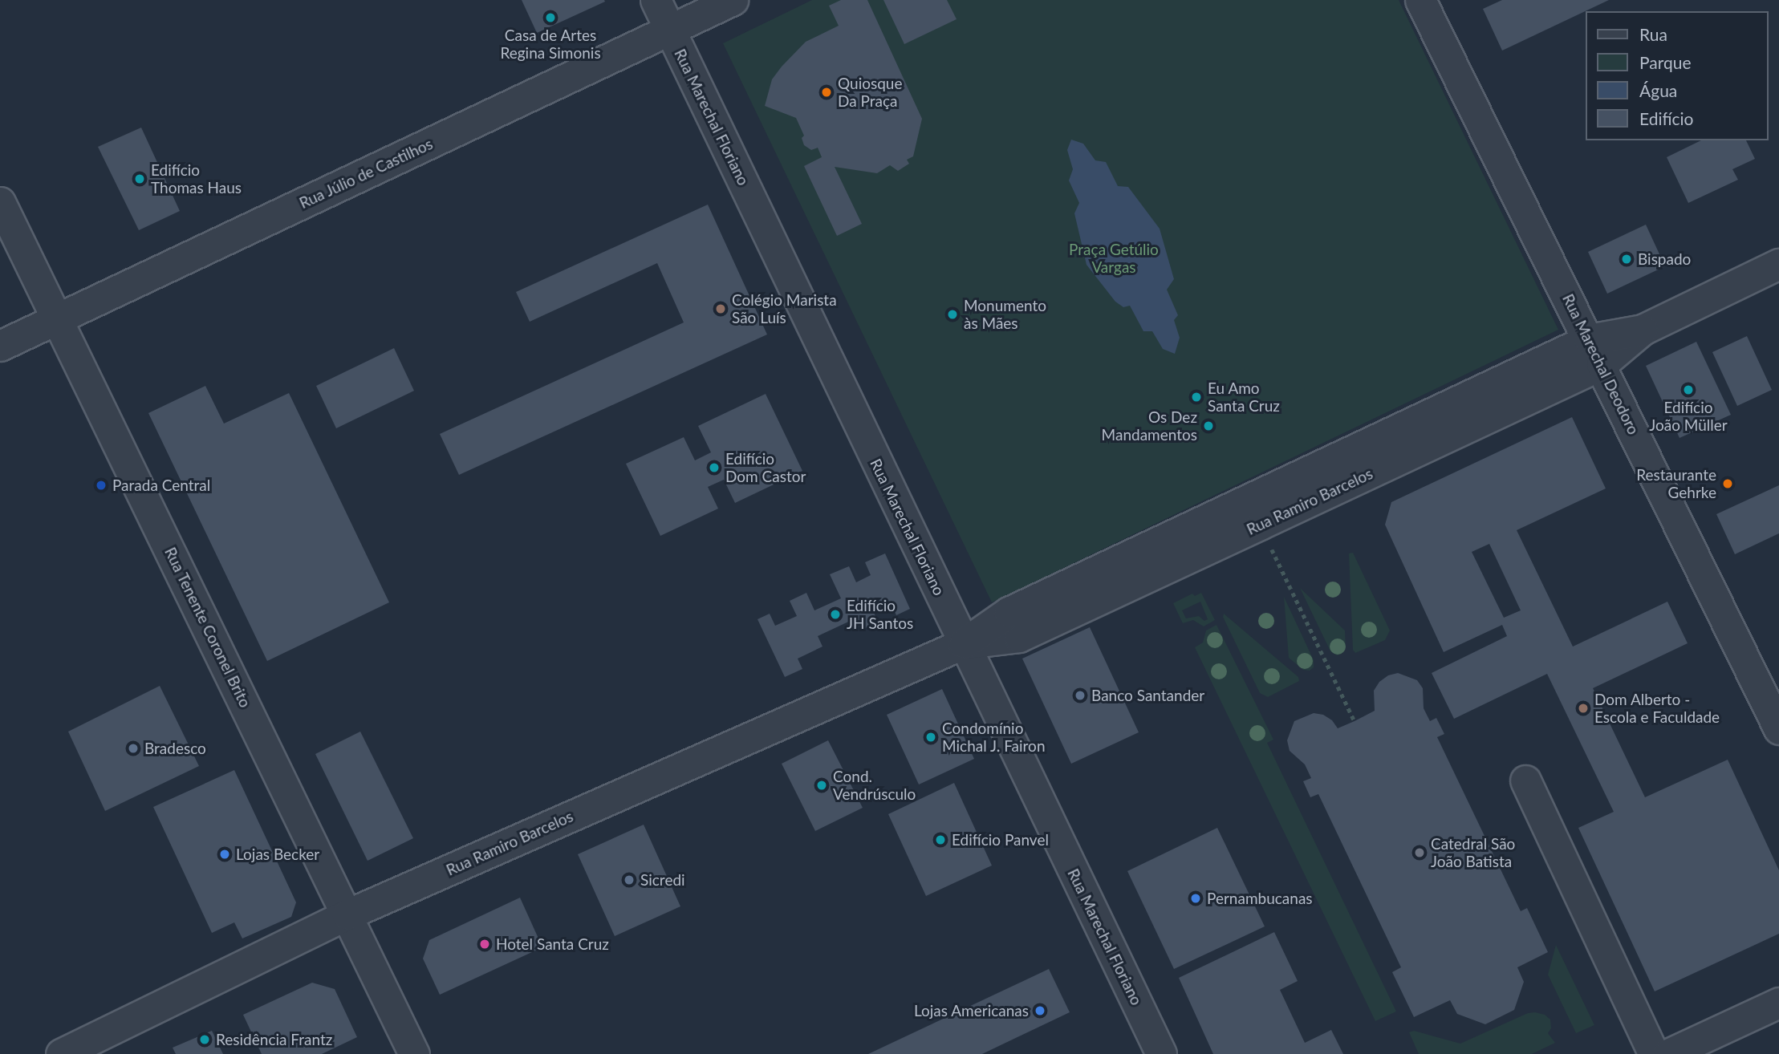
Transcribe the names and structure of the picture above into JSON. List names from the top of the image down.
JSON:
{
  "streets": {
    "street": [
      "Rua Marechal Floriano",
      "Rua Júlio de Castilhos",
      "Rua Marechal Deodoro",
      "Rua Ramiro Barcelos",
      "Rua Tenente Coronel Brito"
    ]
  },
  "crossings": [
    ["Rua Marechal Floriano", "Rua Júlio de Castilhos"],
    ["Rua Marechal Floriano", "Rua Ramiro Barcelos"],
    ["Rua Júlio de Castilhos", "Rua Tenente Coronel Brito"],
    ["Rua Marechal Deodoro", "Rua Ramiro Barcelos"],
    ["Rua Ramiro Barcelos", "Rua Tenente Coronel Brito"]
  ],
  "parks": ["Praça Getúlio Vargas"],
  "places": [
    "Casa de Artes Regina Simonis",
    "Quiosque Da Praça",
    "Edifício Thomas Haus",
    "Bispado",
    "Colégio Marista São Luís",
    "Monumento às Mães",
    "Edifício João Müller",
    "Eu Amo Santa Cruz",
    "Os Dez Mandamentos",
    "Edifício Dom Castor",
    "Restaurante Gehrke",
    "Parada Central",
    "Edifício JH Santos",
    "Banco Santander",
    "Dom Alberto - Escola e Faculdade",
    "Condomínio Michal J. Fairon",
    "Bradesco",
    "Cond. Vendrúsculo",
    "Edifício Panvel",
    "Catedral São João Batista",
    "Lojas Becker",
    "Sicredi",
    "Pernambucanas",
    "Hotel Santa Cruz",
    "Lojas Americanas",
    "Residência Frantz"
  ],
  "legend": [
    "Rua",
    "Parque",
    "Água",
    "Edifício"
  ]
}
